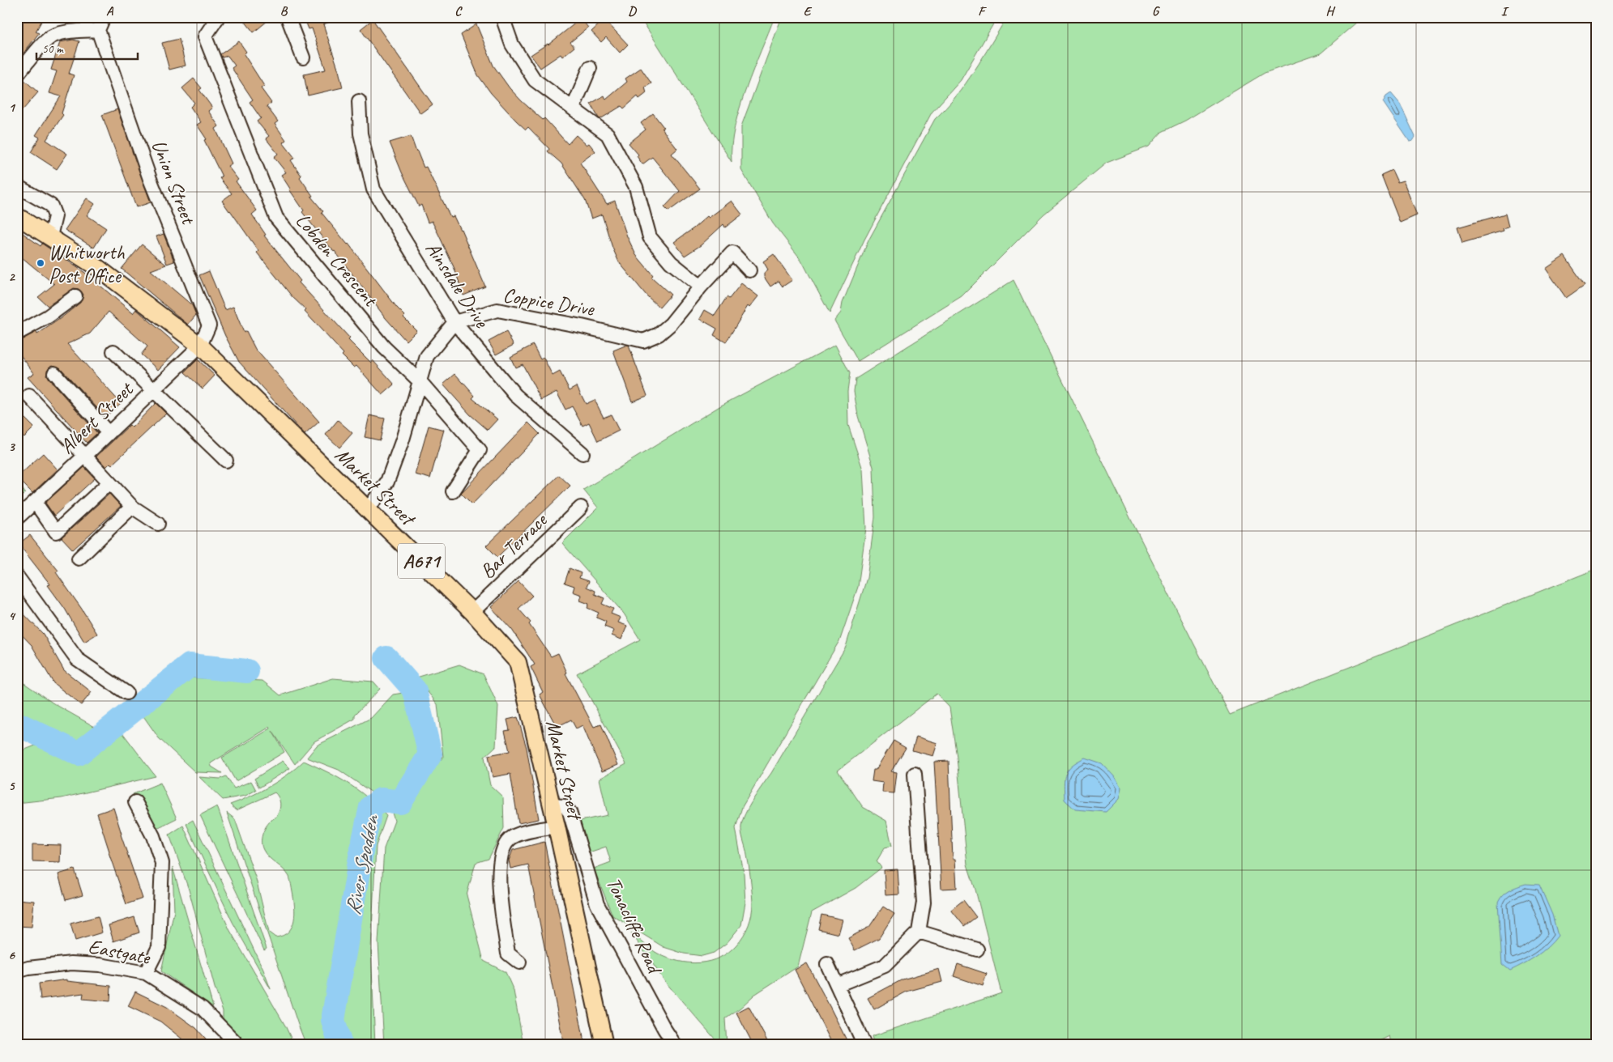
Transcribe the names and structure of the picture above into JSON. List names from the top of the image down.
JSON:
{
  "streets": {
    "main road": ["Market Street", "A671"],
    "street": [
      "Union Street",
      "Lobden Crescent",
      "Ainsdale Drive",
      "Coppice Drive",
      "Albert Street",
      "Bar Terrace",
      "Tonacliffe Road",
      "Eastgate"
    ]
  },
  "crossings": [
    ["Union Street", "Albert Street"],
    ["Union Street", "Market Street"],
    ["Ainsdale Drive", "Coppice Drive"],
    ["Albert Street", "Market Street"],
    ["Market Street", "Bar Terrace"],
    ["Market Street", "Tonacliffe Road"]
  ],
  "water": ["River Spodden"],
  "places": ["Whitworth Post Office"],
  "scale_bar": "50 m",
  "grid": {
    "columns": [
      "A",
      "B",
      "C",
      "D",
      "E",
      "F",
      "G",
      "H",
      "I"
    ],
    "rows": [
      "1",
      "2",
      "3",
      "4",
      "5",
      "6"
    ]
  }
}
